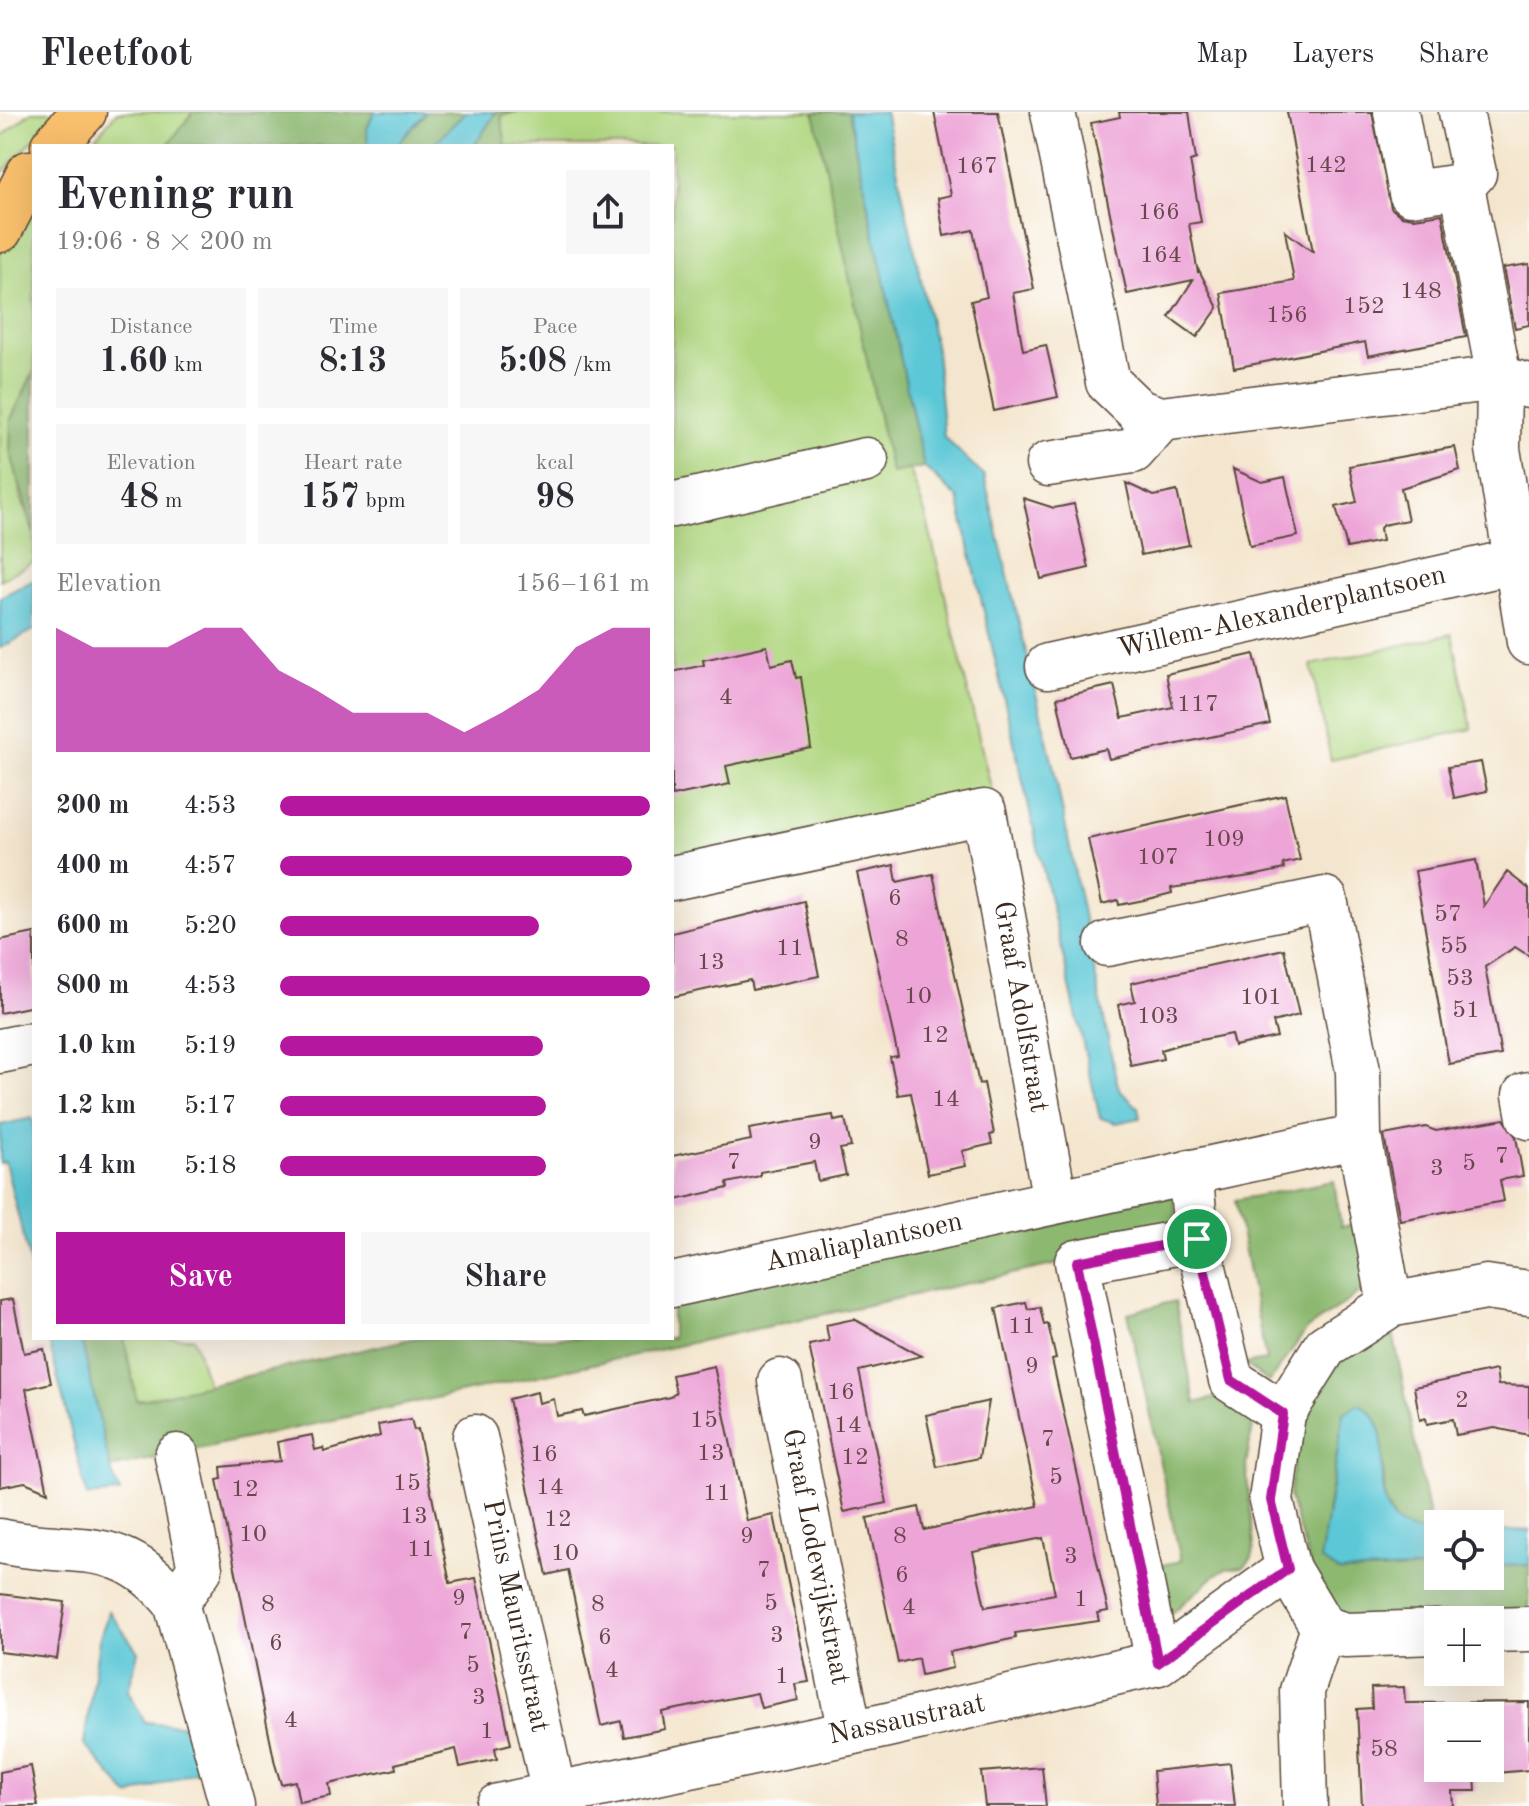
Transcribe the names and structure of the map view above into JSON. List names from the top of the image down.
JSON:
{
  "streets": {
    "street": [
      "Willem-Alexanderplantsoen",
      "Graaf Adolfstraat",
      "Amaliaplantsoen",
      "Graaf Lodewijkstraat",
      "Prins Mauritsstraat",
      "Nassaustraat"
    ]
  },
  "crossings": [
    ["Graaf Adolfstraat", "Amaliaplantsoen"],
    ["Graaf Lodewijkstraat", "Nassaustraat"],
    ["Prins Mauritsstraat", "Nassaustraat"]
  ],
  "house_numbers": [
    "142",
    "167",
    "166",
    "164",
    "148",
    "152",
    "156",
    "4",
    "117",
    "109",
    "107",
    "6",
    "57",
    "8",
    "55",
    "11",
    "13",
    "53",
    "10",
    "101",
    "51",
    "103",
    "12",
    "14",
    "9",
    "7",
    "7",
    "5",
    "3",
    "11",
    "9",
    "16",
    "2",
    "15",
    "14",
    "7",
    "13",
    "16",
    "12",
    "5",
    "15",
    "14",
    "12",
    "11",
    "13",
    "12",
    "10",
    "9",
    "8",
    "11",
    "10",
    "3",
    "7",
    "6",
    "9",
    "1",
    "5",
    "8",
    "8",
    "4",
    "7",
    "3",
    "6",
    "6",
    "5",
    "4",
    "1",
    "3",
    "4",
    "1",
    "58"
  ],
  "page": {
    "header": "Fleetfoot",
    "nav": ["Map", "Layers", "Share"],
    "heading": ["Evening run", "19:06 · 8 × 200 m"],
    "stats": [
      ["Distance", "1.60 km"],
      ["Time", "8:13"],
      ["Pace", "5:08 /km"],
      ["Elevation", "48 m"],
      ["Heart rate", "157 bpm"],
      ["kcal", "98"]
    ],
    "chart": ["Elevation", "156–161 m"],
    "list": [
      {
        "name": "200 m",
        "note": "4:53"
      },
      {
        "name": "400 m",
        "note": "4:57"
      },
      {
        "name": "600 m",
        "note": "5:20"
      },
      {
        "name": "800 m",
        "note": "4:53"
      },
      {
        "name": "1.0 km",
        "note": "5:19"
      },
      {
        "name": "1.2 km",
        "note": "5:17"
      },
      {
        "name": "1.4 km",
        "note": "5:18"
      }
    ],
    "buttons": ["Save", "Share"],
    "map_buttons": ["+", "−"]
  }
}
